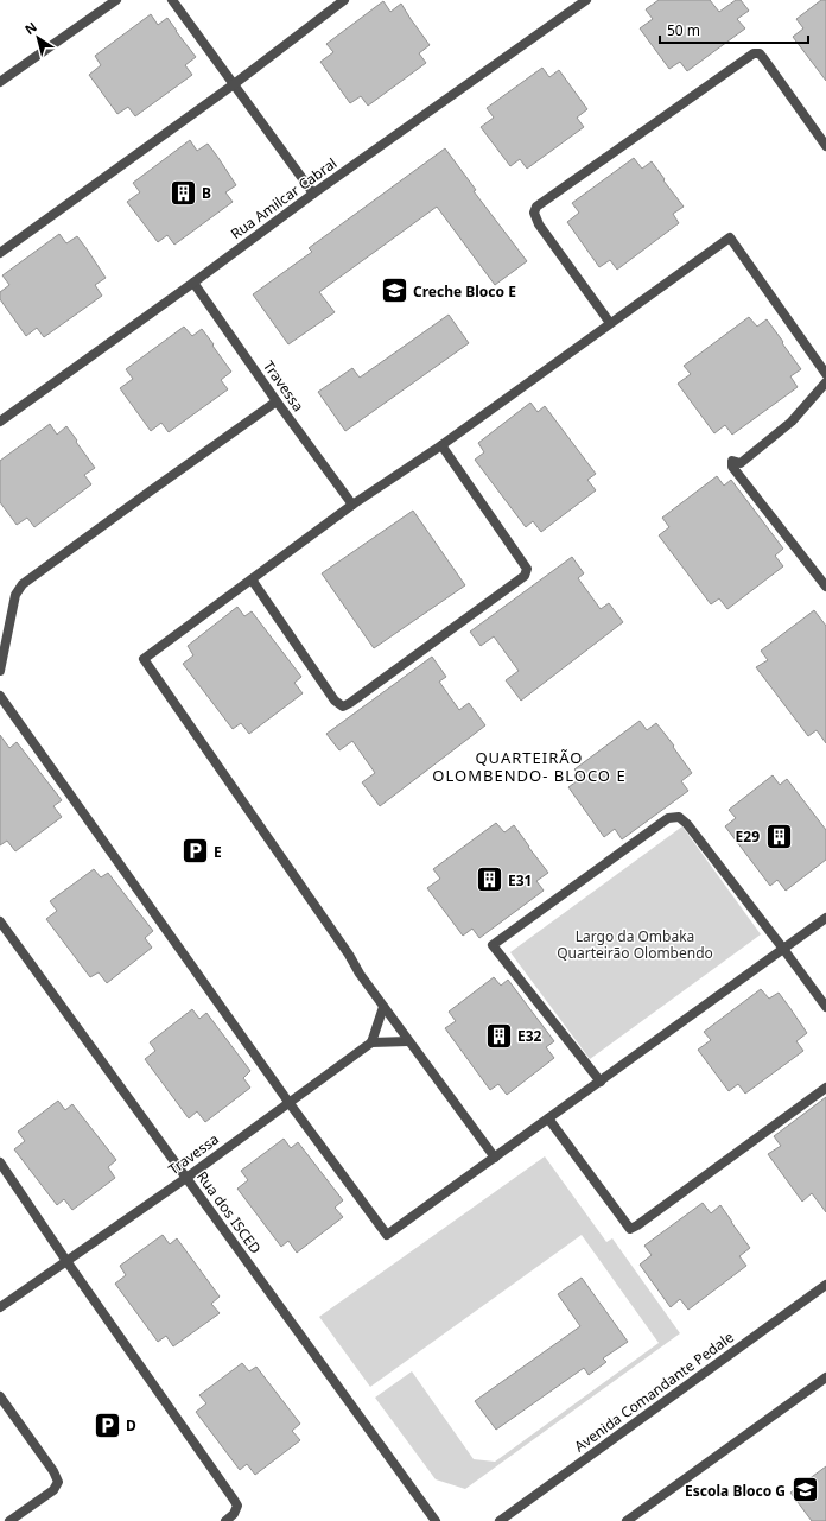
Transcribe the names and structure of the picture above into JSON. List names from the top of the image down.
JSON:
{
  "streets": {
    "street": [
      "Rua Amilcar Cabral",
      "Travessa",
      "Rua dos ISCED",
      "Avenida Comandante Pedale"
    ]
  },
  "crossings": [
    ["Rua Amilcar Cabral", "Travessa"],
    ["Travessa", "Rua dos ISCED"]
  ],
  "districts": ["QUARTEIRÃO OLOMBENDO- BLOCO E"],
  "parks": ["Largo da Ombaka Quarteirão Olombendo"],
  "places": {
    "building": [
      "B",
      "E29",
      "E31",
      "E32"
    ],
    "school or university": ["Creche Bloco E", "Escola Bloco G"],
    "parking": ["E", "D"]
  },
  "scale_bar": "50 m",
  "north": "top left"
}
